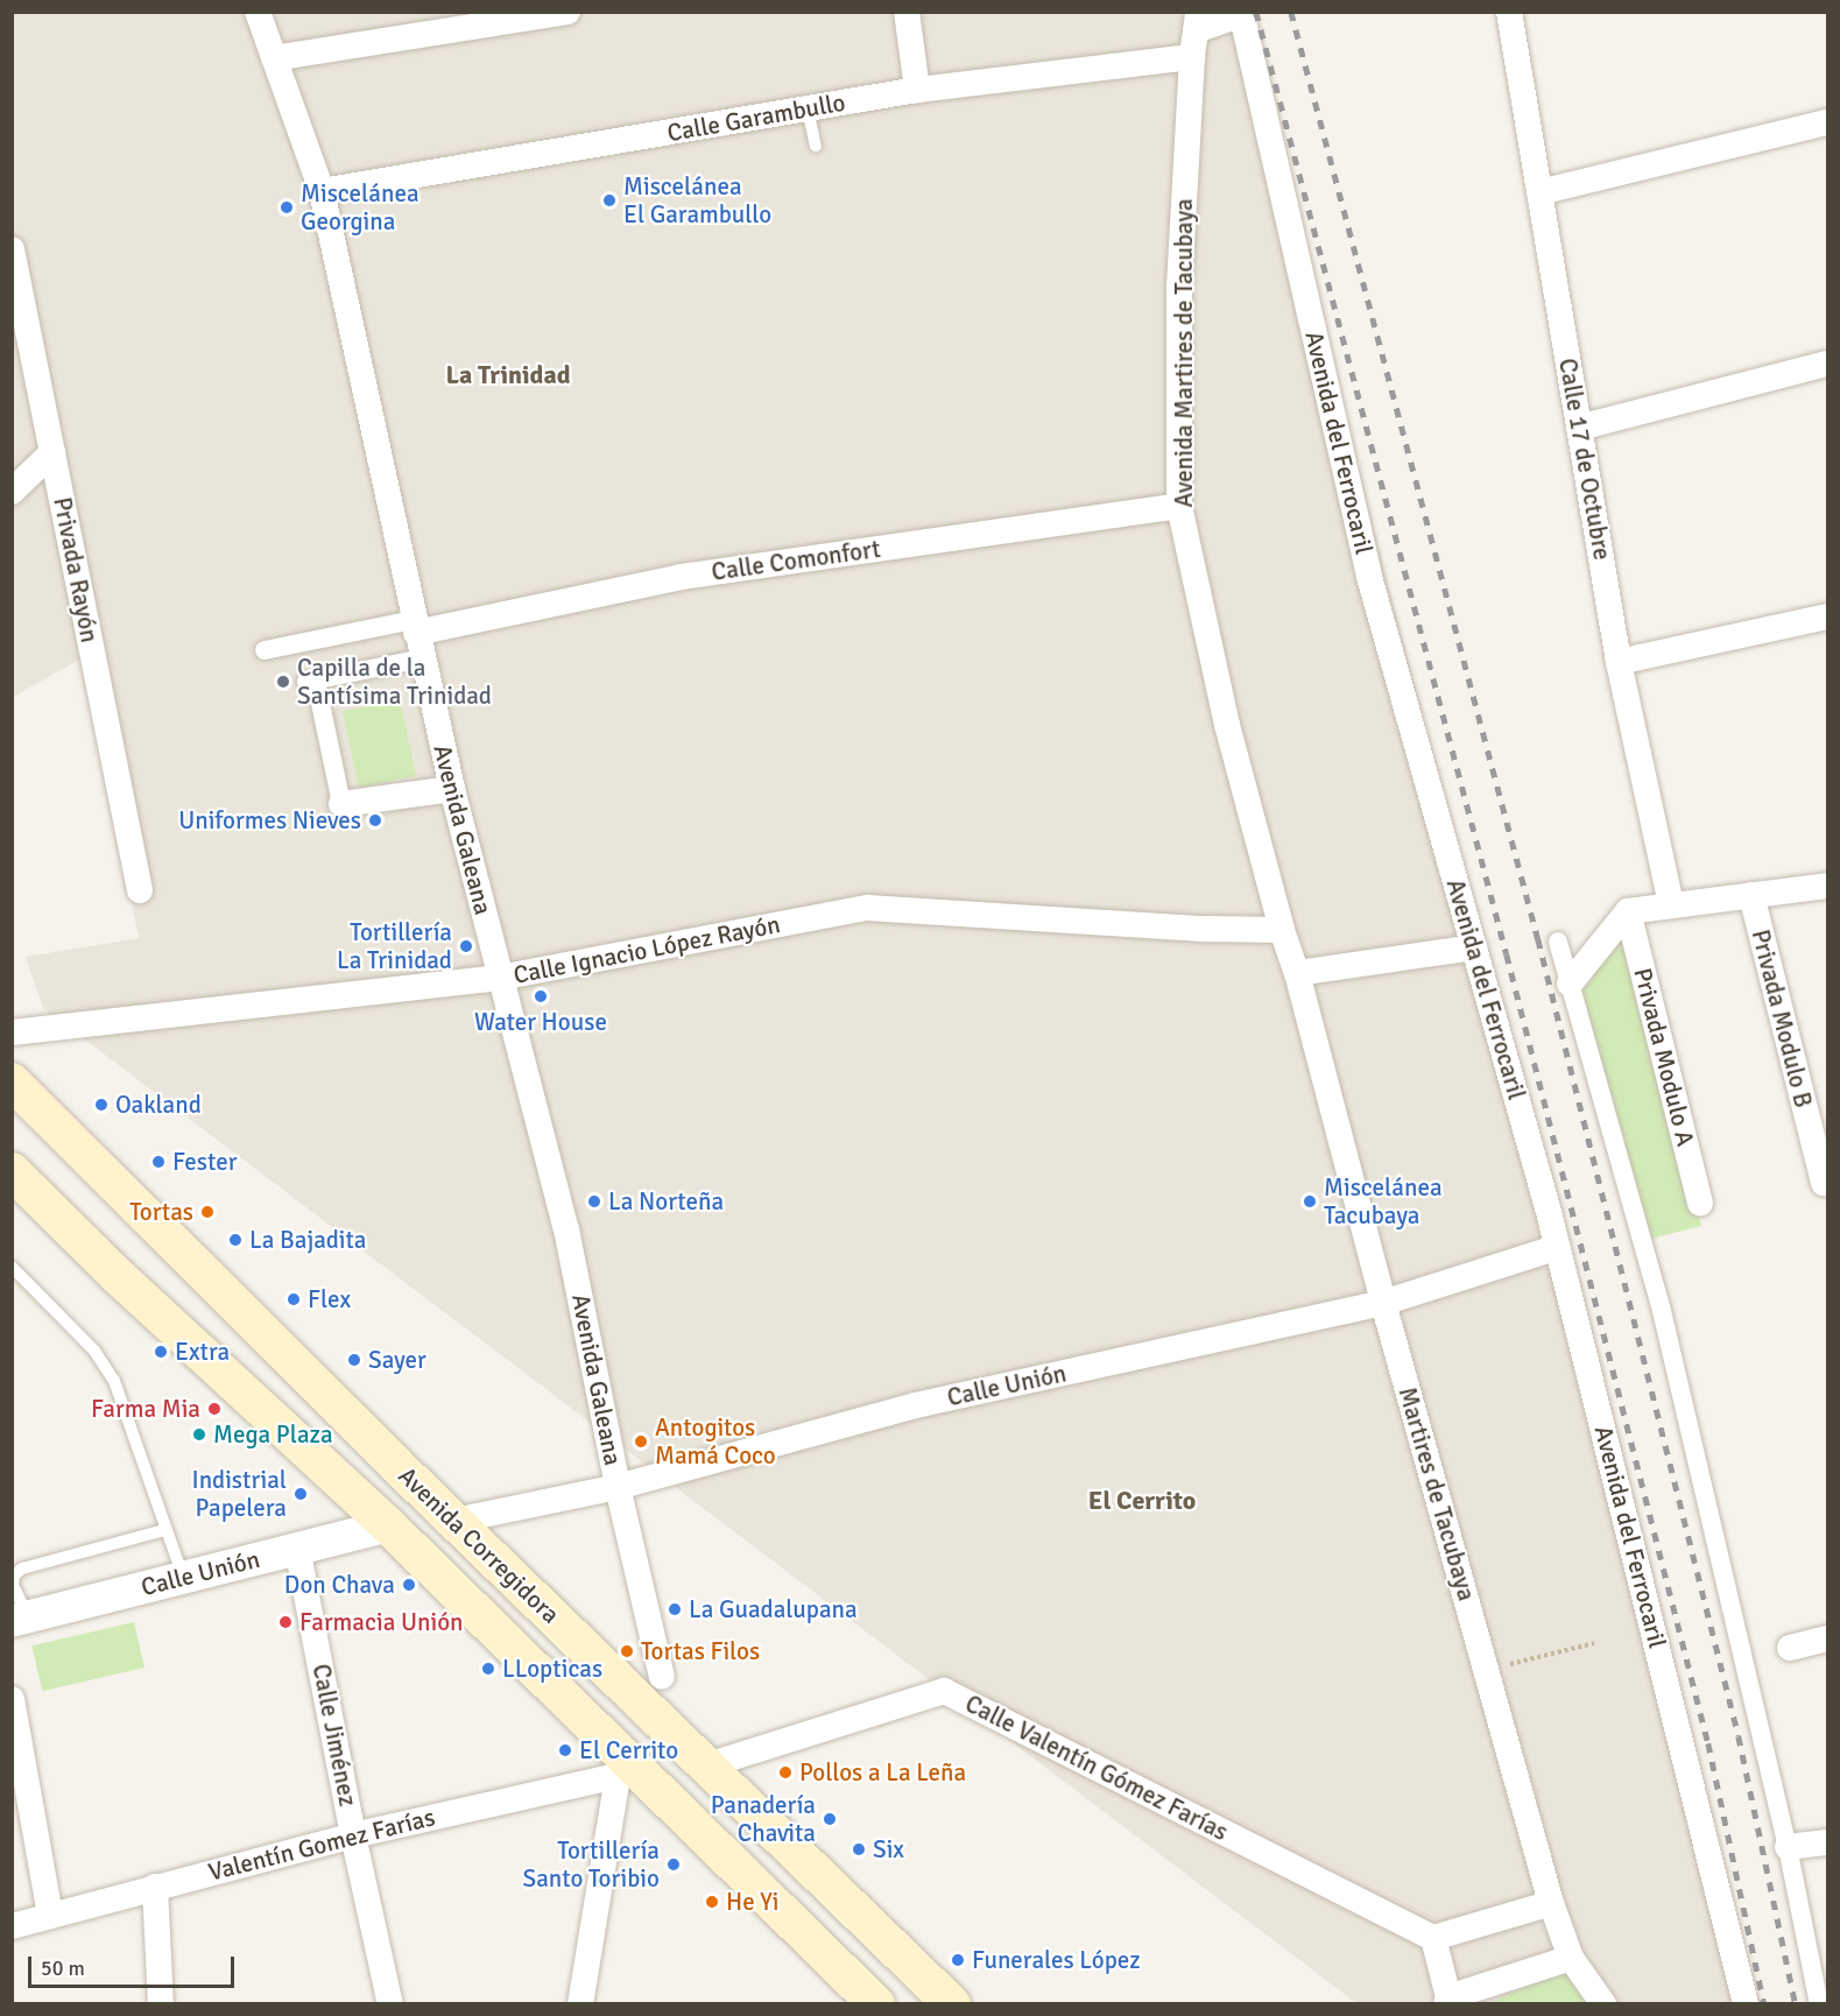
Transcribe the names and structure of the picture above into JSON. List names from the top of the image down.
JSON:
{
  "streets": {
    "main road": ["Avenida Corregidora"],
    "street": [
      "Calle Garambullo",
      "Avenida Martires de Tacubaya",
      "Avenida del Ferrocaril",
      "Calle 17 de Octubre",
      "Calle Comonfort",
      "Privada Rayón",
      "Avenida Galeana",
      "Calle Ignacio López Rayón",
      "Privada Modulo B",
      "Privada Modulo A",
      "Calle Unión",
      "Martires de Tacubaya",
      "Calle Jiménez",
      "Calle Valentín Gómez Farías",
      "Valentín Gomez Farías"
    ]
  },
  "crossings": [
    ["Calle Garambullo", "Avenida Martires de Tacubaya"],
    ["Calle Garambullo", "Avenida Galeana"],
    ["Avenida Martires de Tacubaya", "Avenida del Ferrocaril"],
    ["Avenida Martires de Tacubaya", "Calle Comonfort"],
    ["Avenida Martires de Tacubaya", "Calle Ignacio López Rayón"],
    ["Avenida Martires de Tacubaya", "Martires de Tacubaya"],
    ["Avenida del Ferrocaril", "Calle Unión"],
    ["Calle Comonfort", "Avenida Galeana"],
    ["Avenida Galeana", "Calle Ignacio López Rayón"],
    ["Avenida Galeana", "Calle Unión"],
    ["Calle Unión", "Martires de Tacubaya"],
    ["Calle Unión", "Avenida Corregidora"],
    ["Calle Unión", "Calle Jiménez"],
    ["Avenida Corregidora", "Calle Valentín Gómez Farías"],
    ["Avenida Corregidora", "Valentín Gomez Farías"],
    ["Calle Jiménez", "Valentín Gomez Farías"]
  ],
  "districts": ["La Trinidad", "El Cerrito"],
  "places": [
    "Miscelánea El Garambullo",
    "Miscelánea Georgina",
    "Capilla de la Santísima Trinidad",
    "Uniformes Nieves",
    "Tortillería La Trinidad",
    "Water House",
    "Oakland",
    "Fester",
    "La Norteña",
    "Miscelánea Tacubaya",
    "Tortas",
    "La Bajadita",
    "Flex",
    "Extra",
    "Sayer",
    "Farma Mia",
    "Mega Plaza",
    "Antogitos Mamá Coco",
    "Indistrial Papelera",
    "Don Chava",
    "La Guadalupana",
    "Farmacia Unión",
    "Tortas Filos",
    "LLopticas",
    "El Cerrito",
    "Pollos a La Leña",
    "Panadería Chavita",
    "Six",
    "Tortillería Santo Toribio",
    "He Yi",
    "Funerales López"
  ],
  "scale_bar": "50 m"
}
